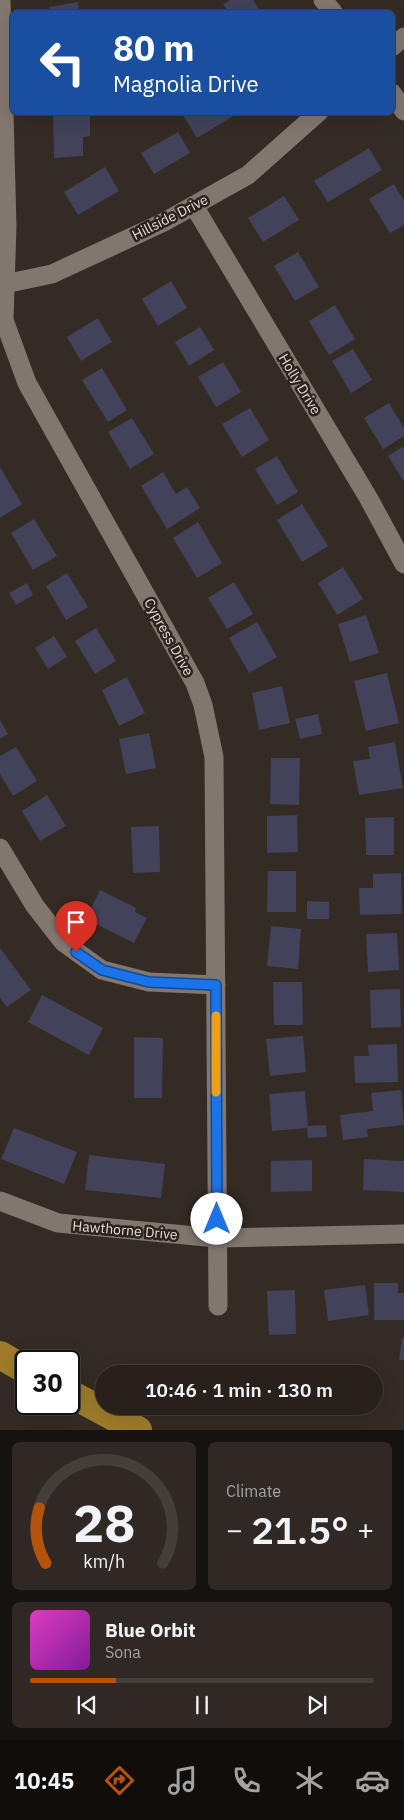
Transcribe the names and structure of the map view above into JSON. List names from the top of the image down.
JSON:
{
  "streets": {
    "street": [
      "Hillside Drive",
      "Holly Drive",
      "Cypress Drive",
      "Hawthorne Drive"
    ]
  },
  "crossings": [
    ["Hillside Drive", "Holly Drive"],
    ["Hillside Drive", "Cypress Drive"],
    ["Cypress Drive", "Hawthorne Drive"]
  ],
  "page": {
    "turn": ["80 m", "Magnolia Drive"],
    "limit": "30",
    "trip": "10:46 · 1 min · 130 m",
    "tile": "Climate",
    "heat": ["−", "21.5°", "+"],
    "song": ["Blue Orbit", "Sona"],
    "tabs": "10:45",
    "gauge": ["28", "km/h"]
  }
}
